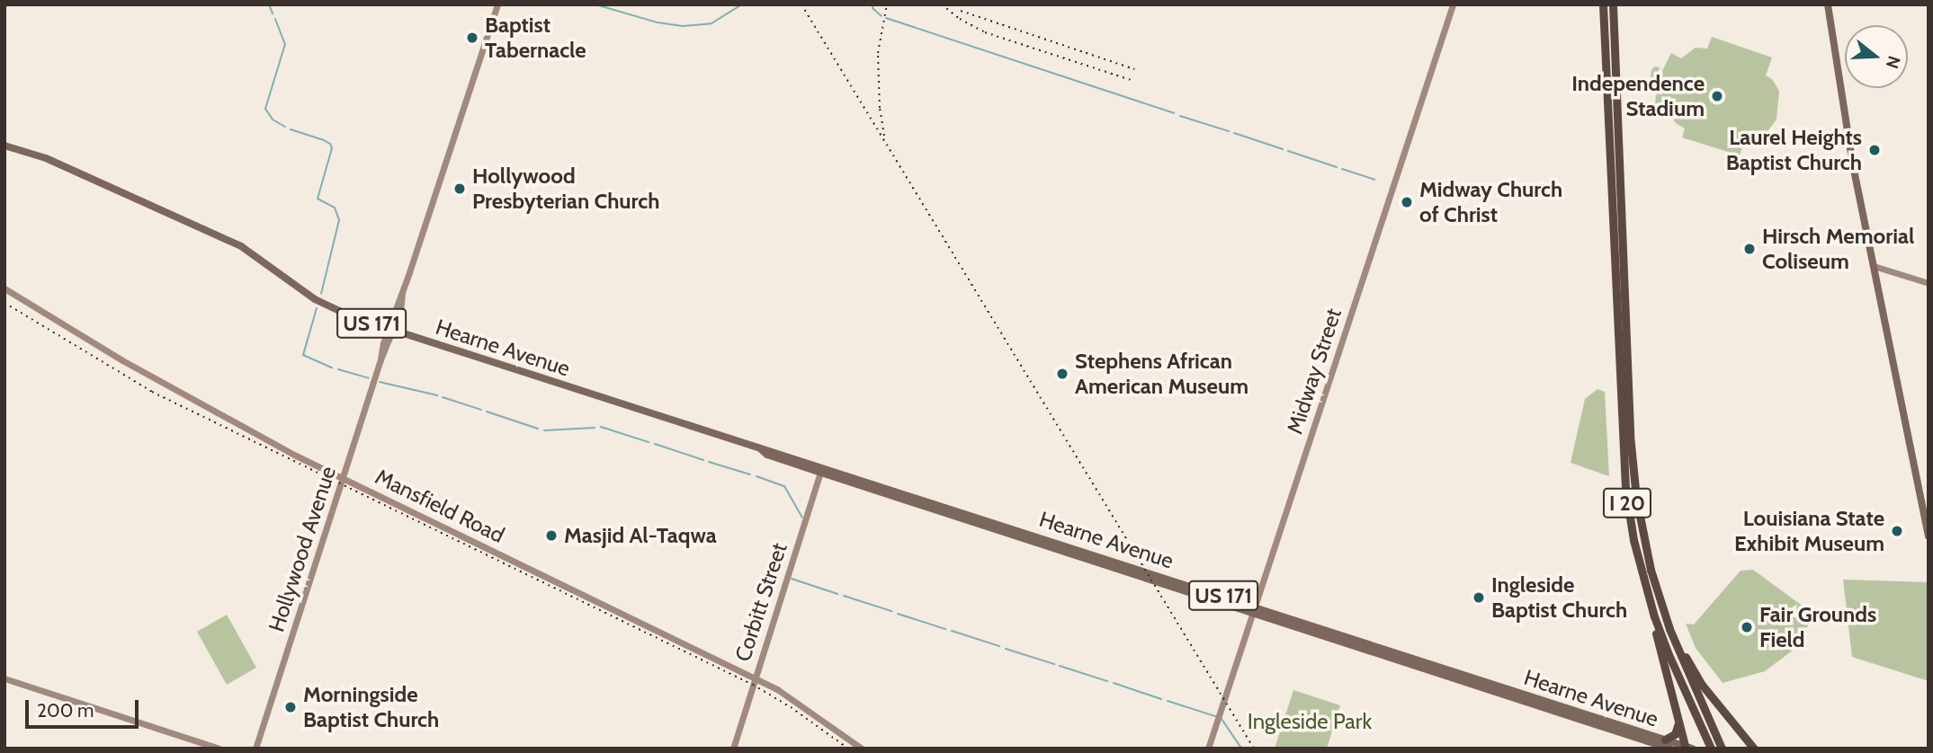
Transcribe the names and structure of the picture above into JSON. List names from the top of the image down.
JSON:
{
  "streets": {
    "highway": ["I 20"],
    "main road": [
      "US 171",
      "Hearne Avenue",
      "Midway Street",
      "Mansfield Road",
      "Hollywood Avenue",
      "Corbitt Street"
    ]
  },
  "crossings": [
    ["Hearne Avenue", "Midway Street"],
    ["Hearne Avenue", "Hollywood Avenue"],
    ["Hearne Avenue", "Corbitt Street"],
    ["Mansfield Road", "Hollywood Avenue"],
    ["Mansfield Road", "Corbitt Street"]
  ],
  "parks": ["Ingleside Park"],
  "places": [
    "Baptist Tabernacle",
    "Independence Stadium",
    "Laurel Heights Baptist Church",
    "Hollywood Presbyterian Church",
    "Midway Church of Christ",
    "Hirsch Memorial Coliseum",
    "Stephens African American Museum",
    "Louisiana State Exhibit Museum",
    "Masjid Al-Taqwa",
    "Ingleside Baptist Church",
    "Fair Grounds Field",
    "Morningside Baptist Church"
  ],
  "scale_bar": "200 m",
  "north": "right"
}
